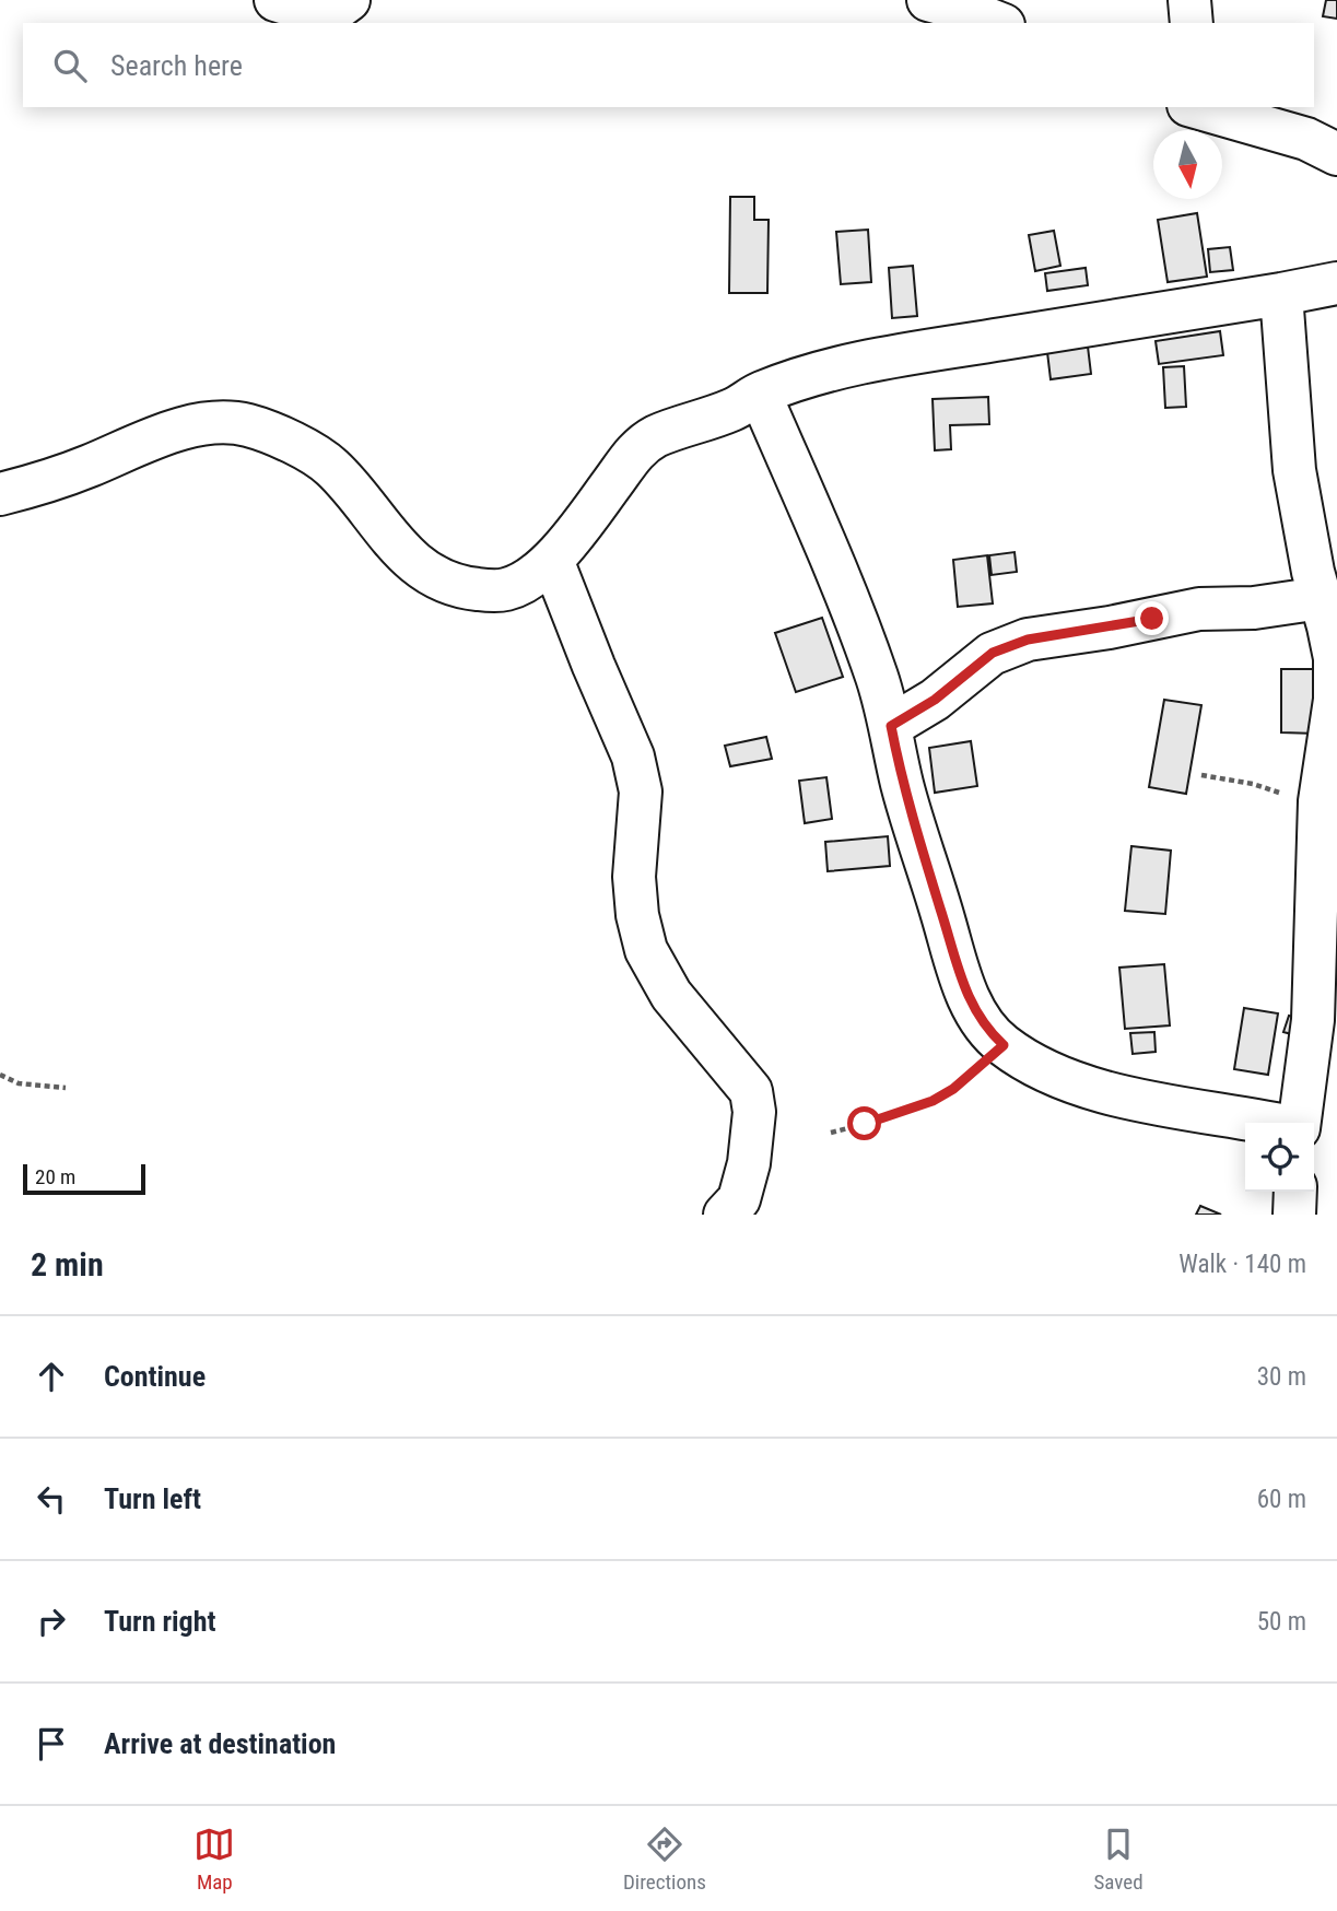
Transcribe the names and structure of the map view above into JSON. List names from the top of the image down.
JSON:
{
  "scale_bar": "20 m",
  "north": "bottom",
  "page": {
    "search": "Search here",
    "scale": "20 m",
    "heading": ["2 min", "Walk · 140 m"],
    "list": [
      ["Continue", "30 m"],
      ["Turn left", "60 m"],
      ["Turn right", "50 m"],
      "Arrive at destination"
    ],
    "nav": ["Map", "Directions", "Saved"]
  }
}
